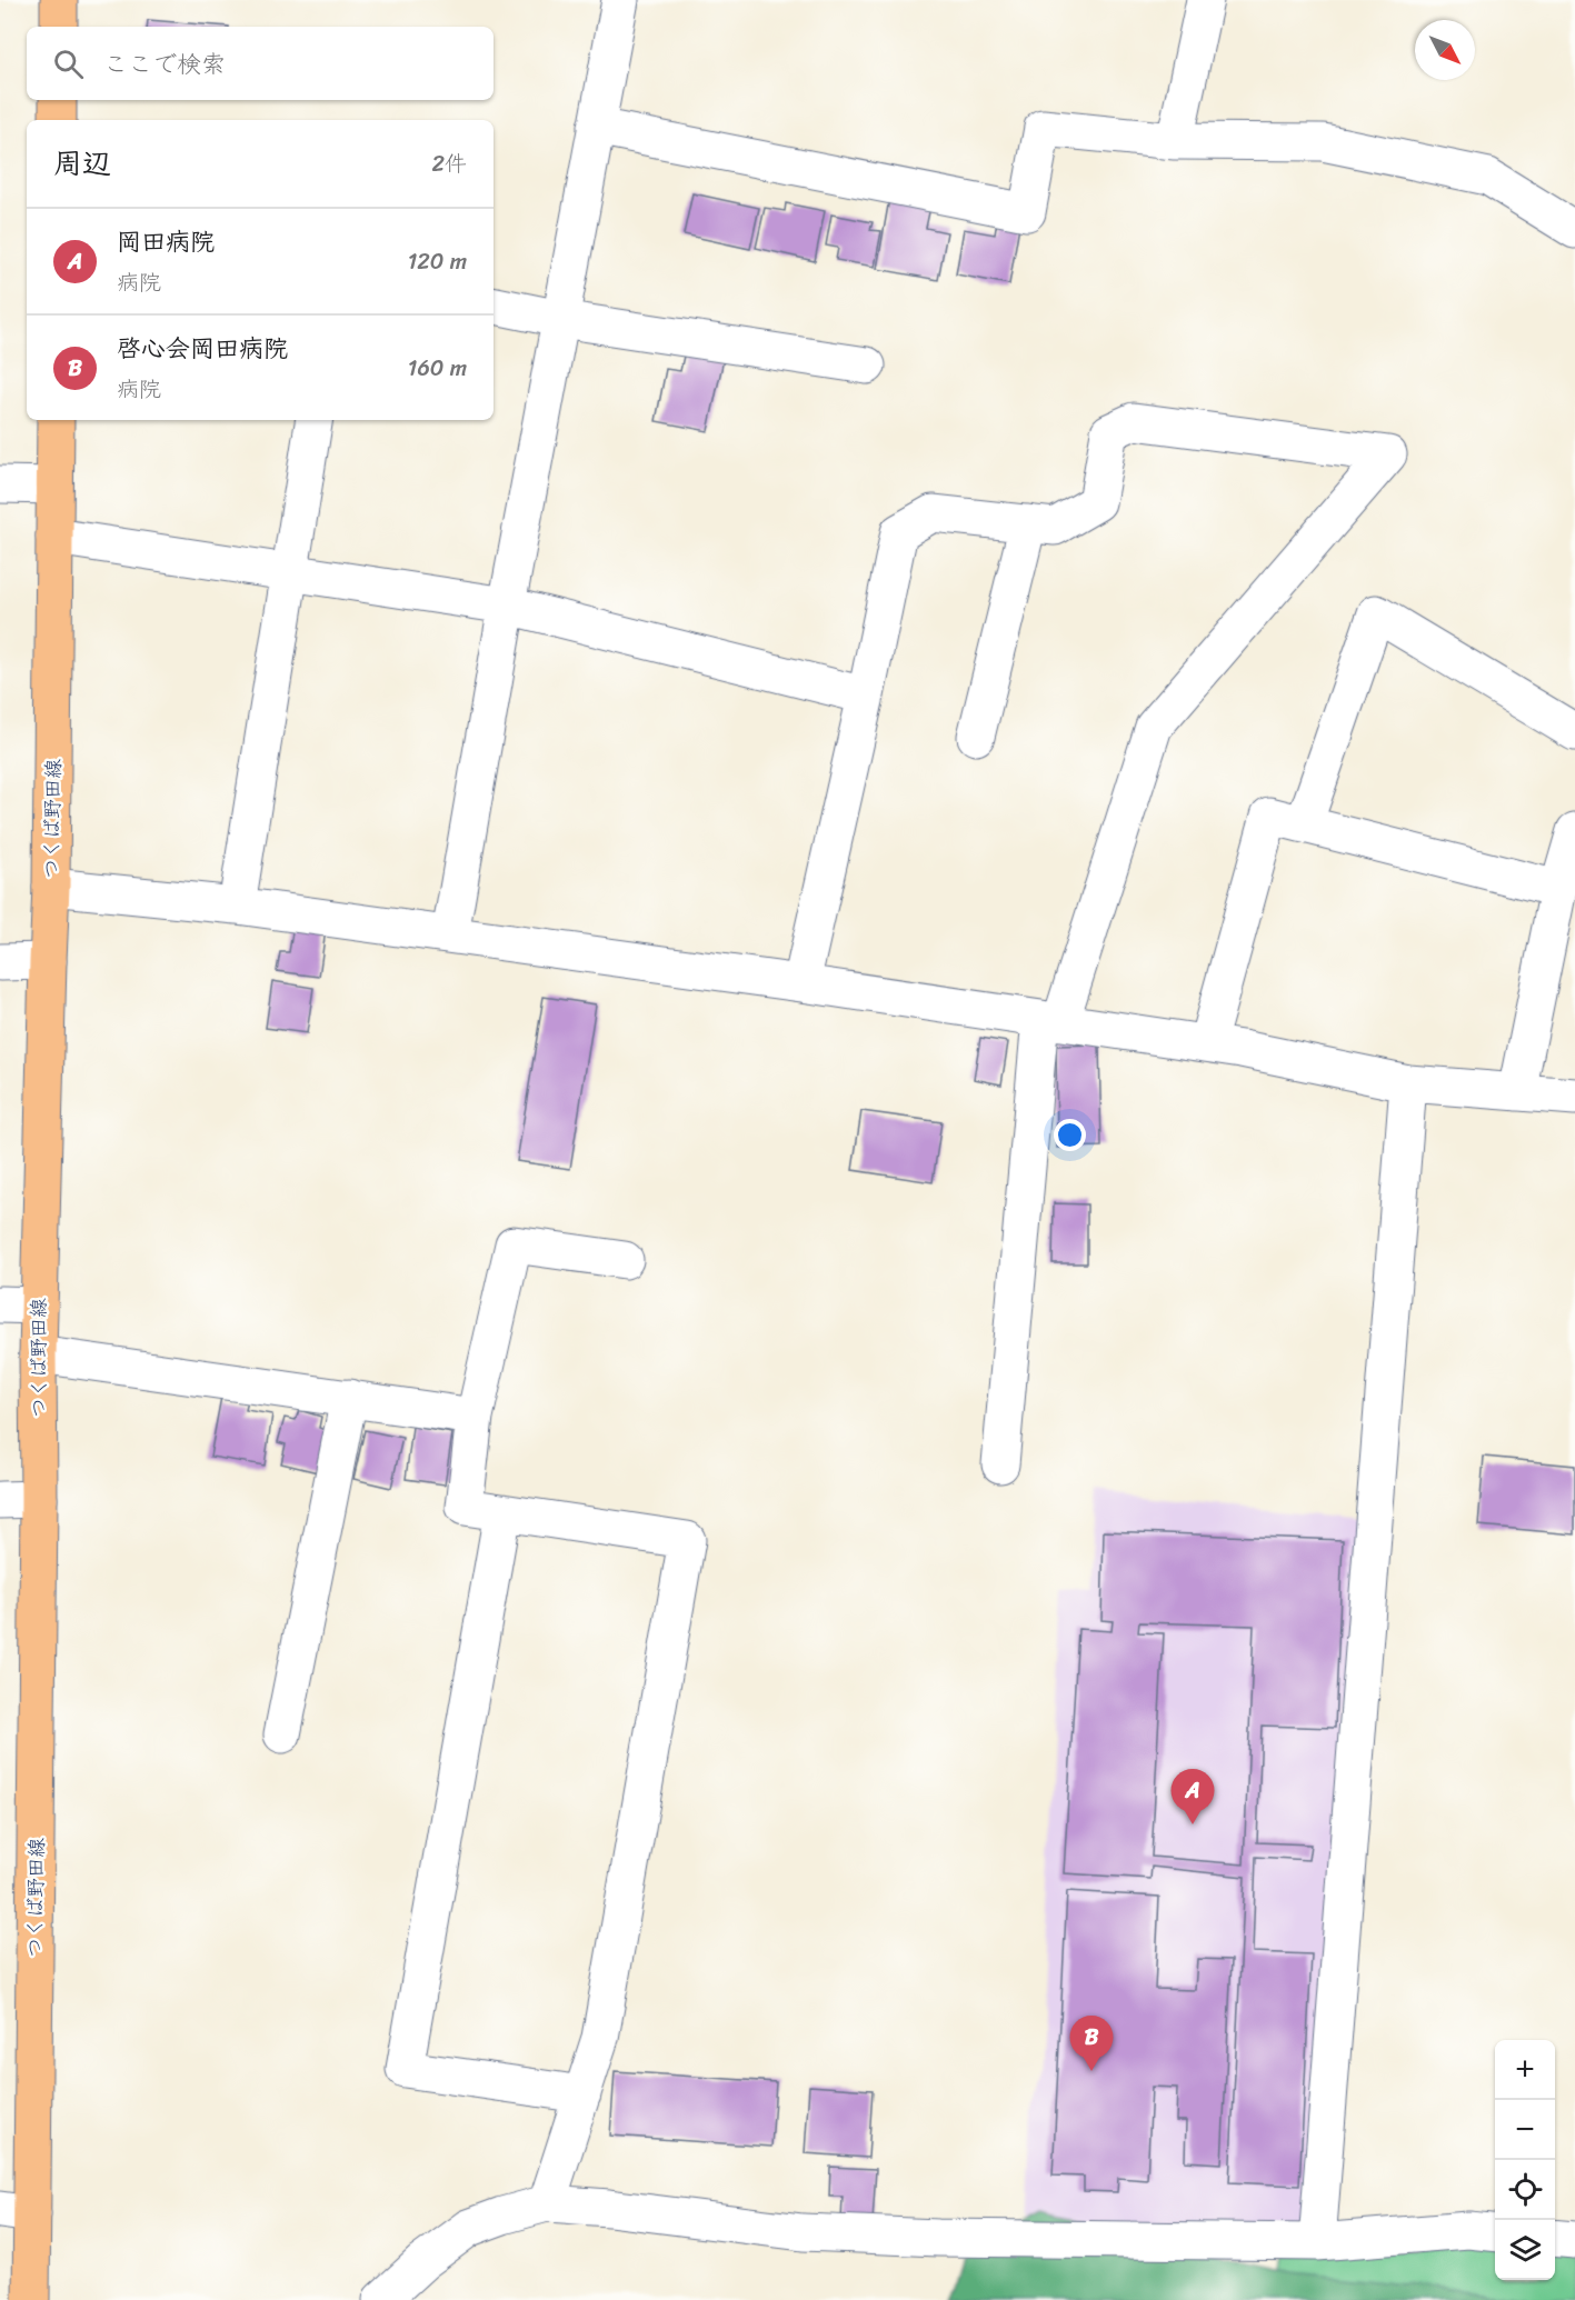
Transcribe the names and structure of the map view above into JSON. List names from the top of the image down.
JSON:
{
  "streets": {
    "main road": ["つくば野田線"]
  },
  "north": "bottom right",
  "page": {
    "search": "ここで検索",
    "heading": ["周辺", "2件"],
    "list": [
      {
        "mark": "A",
        "name": "岡田病院",
        "note": "病院",
        "value": "120 m"
      },
      {
        "mark": "B",
        "name": "啓心会岡田病院",
        "note": "病院",
        "value": "160 m"
      }
    ],
    "pins": ["A", "B"],
    "map_buttons": ["+", "−"]
  }
}
